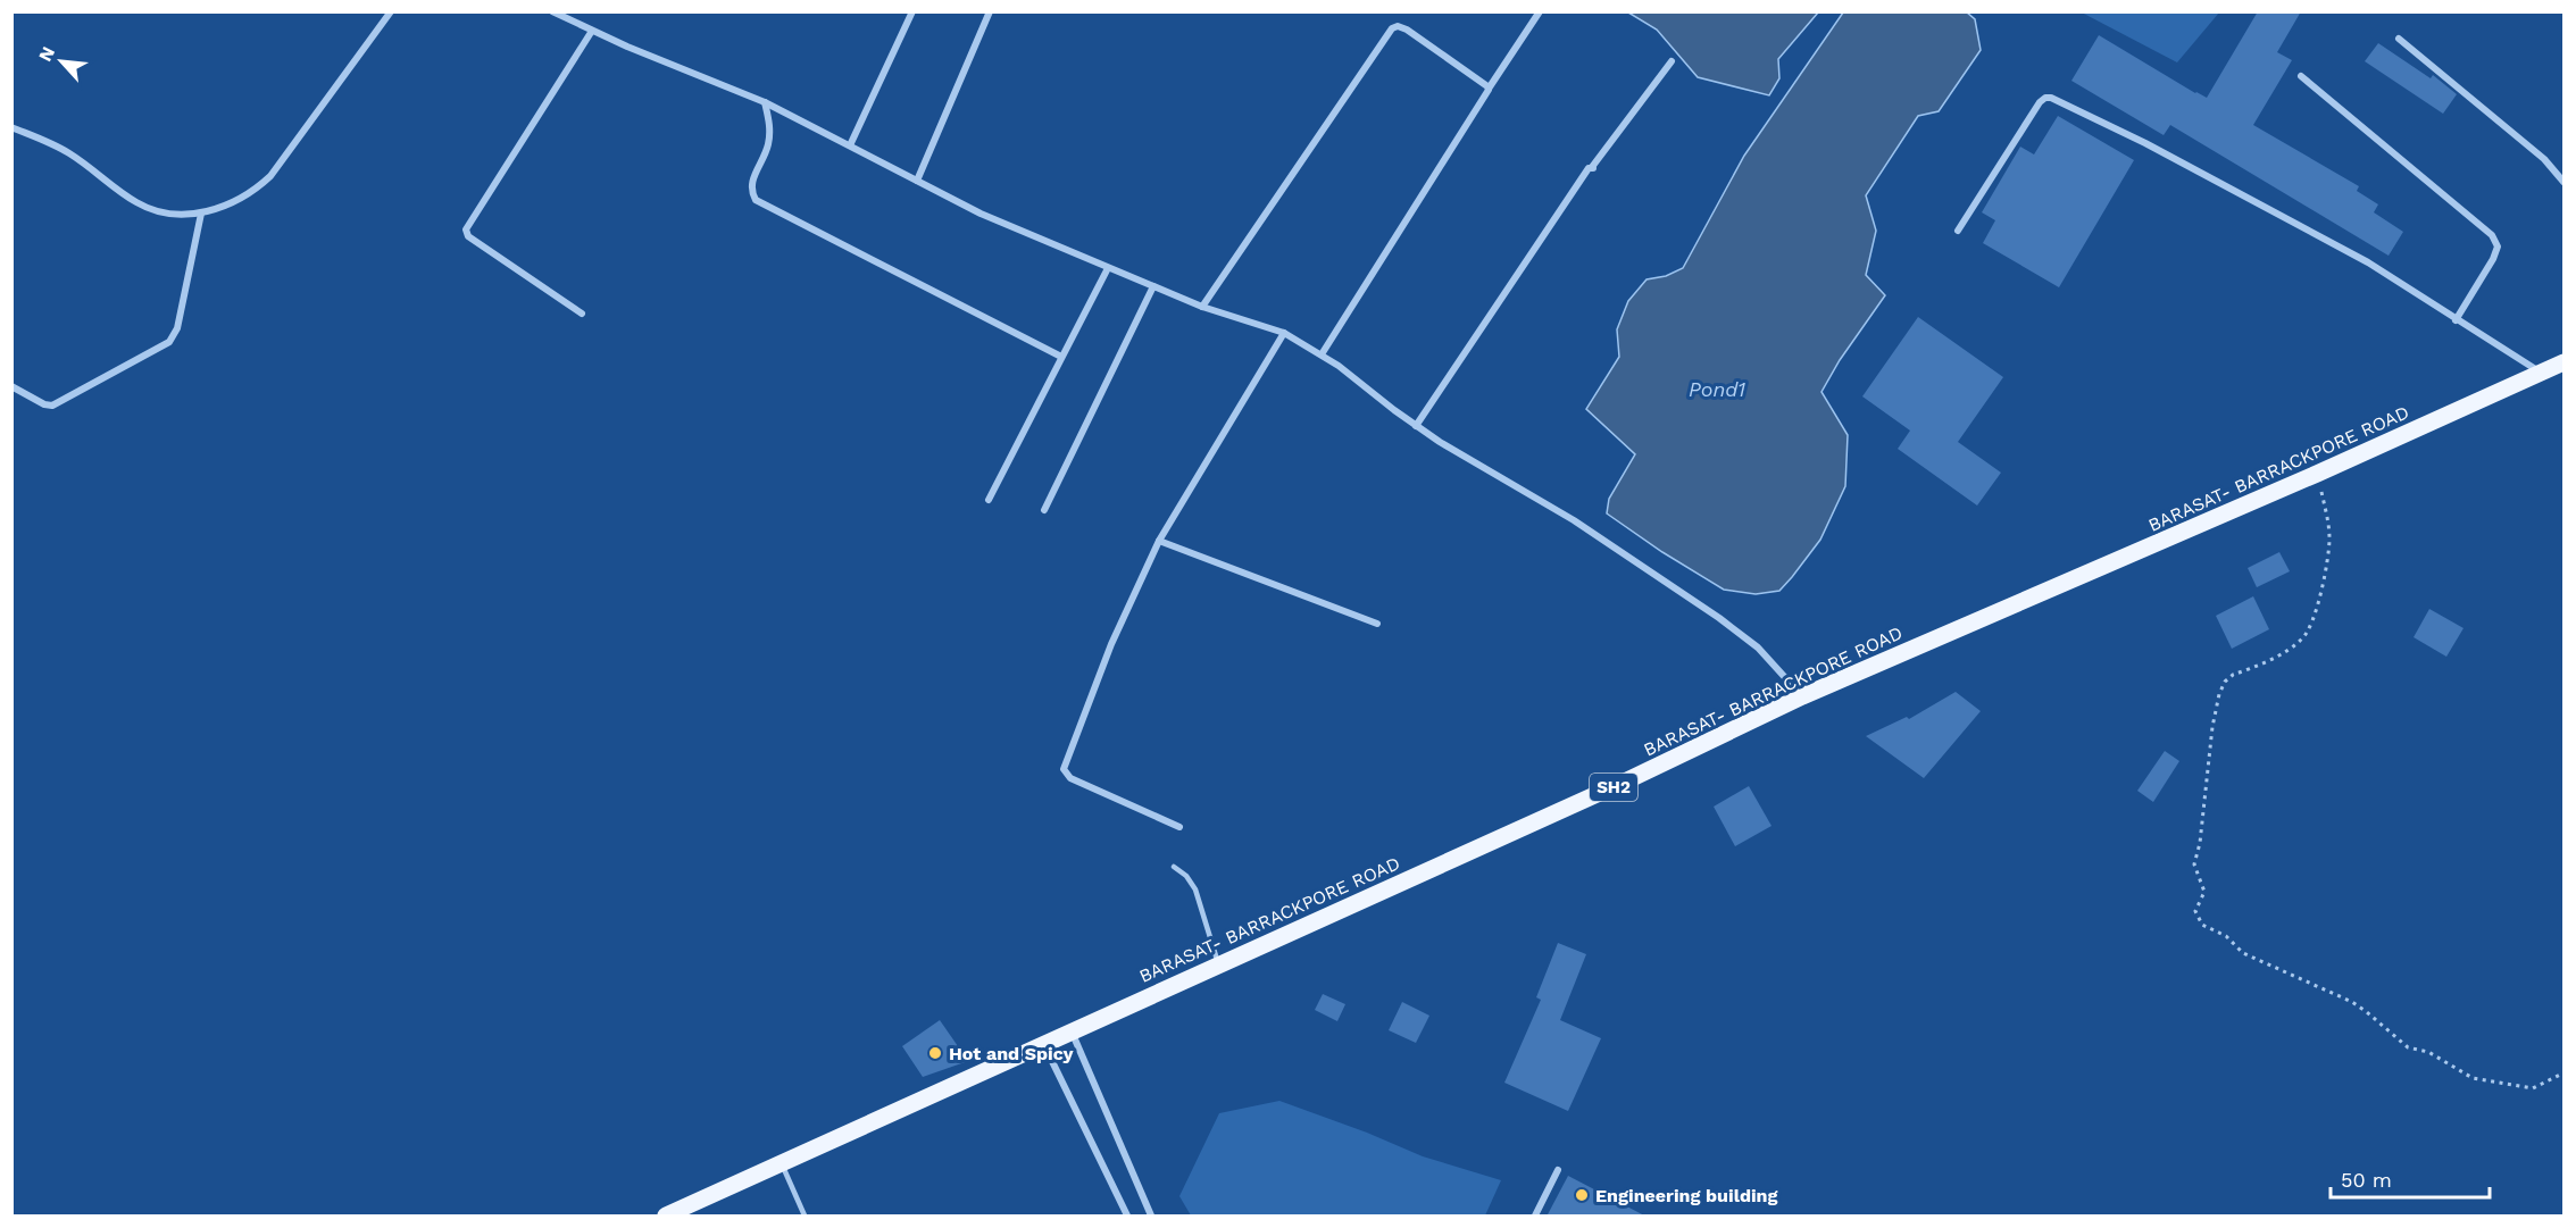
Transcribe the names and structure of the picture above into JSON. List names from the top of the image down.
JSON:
{
  "streets": {
    "main road": ["BARASAT- BARRACKPORE ROAD", "SH2"]
  },
  "water": ["Pond1"],
  "places": ["Hot and Spicy", "Engineering building"],
  "scale_bar": "50 m",
  "north": "top left"
}
